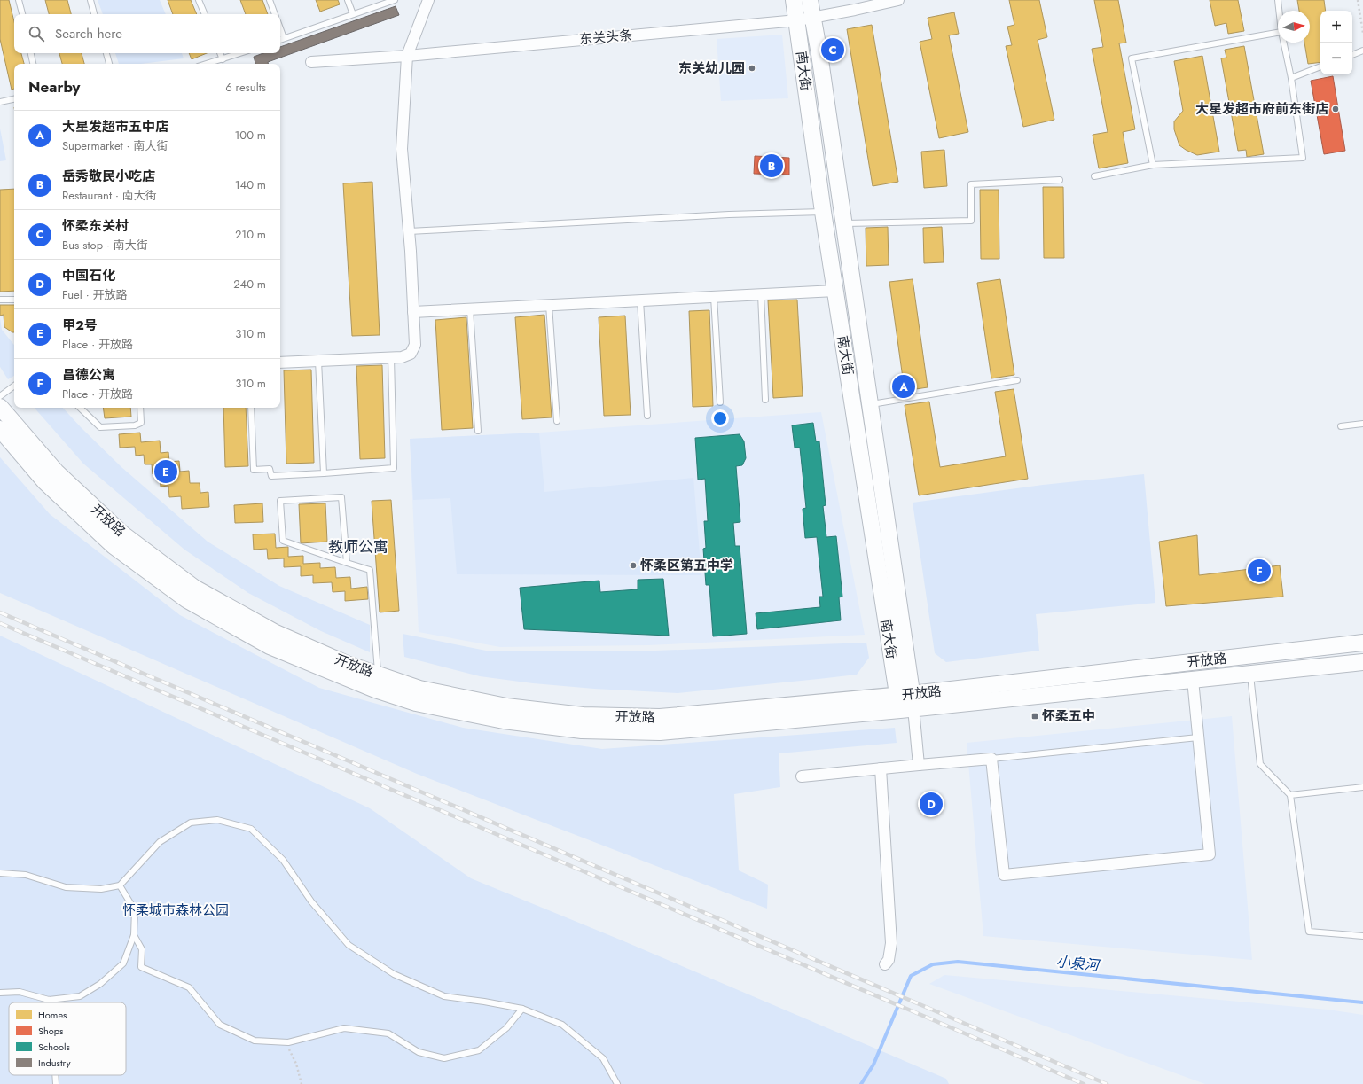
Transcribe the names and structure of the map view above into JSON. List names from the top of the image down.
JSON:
{
  "streets": {
    "main road": ["南大街", "开放路"],
    "street": ["东关头条"]
  },
  "crossings": [
    ["东关头条", "南大街"],
    ["南大街", "开放路"]
  ],
  "districts": ["教师公寓"],
  "water": ["小泉河"],
  "parks": ["怀柔城市森林公园"],
  "places": {
    "other": ["东关幼儿园", "大星发超市府前东街店", "怀柔区第五中学"],
    "transit": ["怀柔五中"]
  },
  "legend": [
    "Homes",
    "Shops",
    "Schools",
    "Industry"
  ],
  "north": "right",
  "page": {
    "map_buttons": ["+", "−"],
    "search": "Search here",
    "pins": [
      "C",
      "B",
      "A",
      "E",
      "F",
      "D"
    ],
    "heading": ["Nearby", "6 results"],
    "list": [
      {
        "mark": "A",
        "name": "大星发超市五中店",
        "note": "Supermarket · 南大街",
        "value": "100 m"
      },
      {
        "mark": "B",
        "name": "岳秀敬民小吃店",
        "note": "Restaurant · 南大街",
        "value": "140 m"
      },
      {
        "mark": "C",
        "name": "怀柔东关村",
        "note": "Bus stop · 南大街",
        "value": "210 m"
      },
      {
        "mark": "D",
        "name": "中国石化",
        "note": "Fuel · 开放路",
        "value": "240 m"
      },
      {
        "mark": "E",
        "name": "甲2号",
        "note": "Place · 开放路",
        "value": "310 m"
      },
      {
        "mark": "F",
        "name": "昌德公寓",
        "note": "Place · 开放路",
        "value": "310 m"
      }
    ]
  }
}
